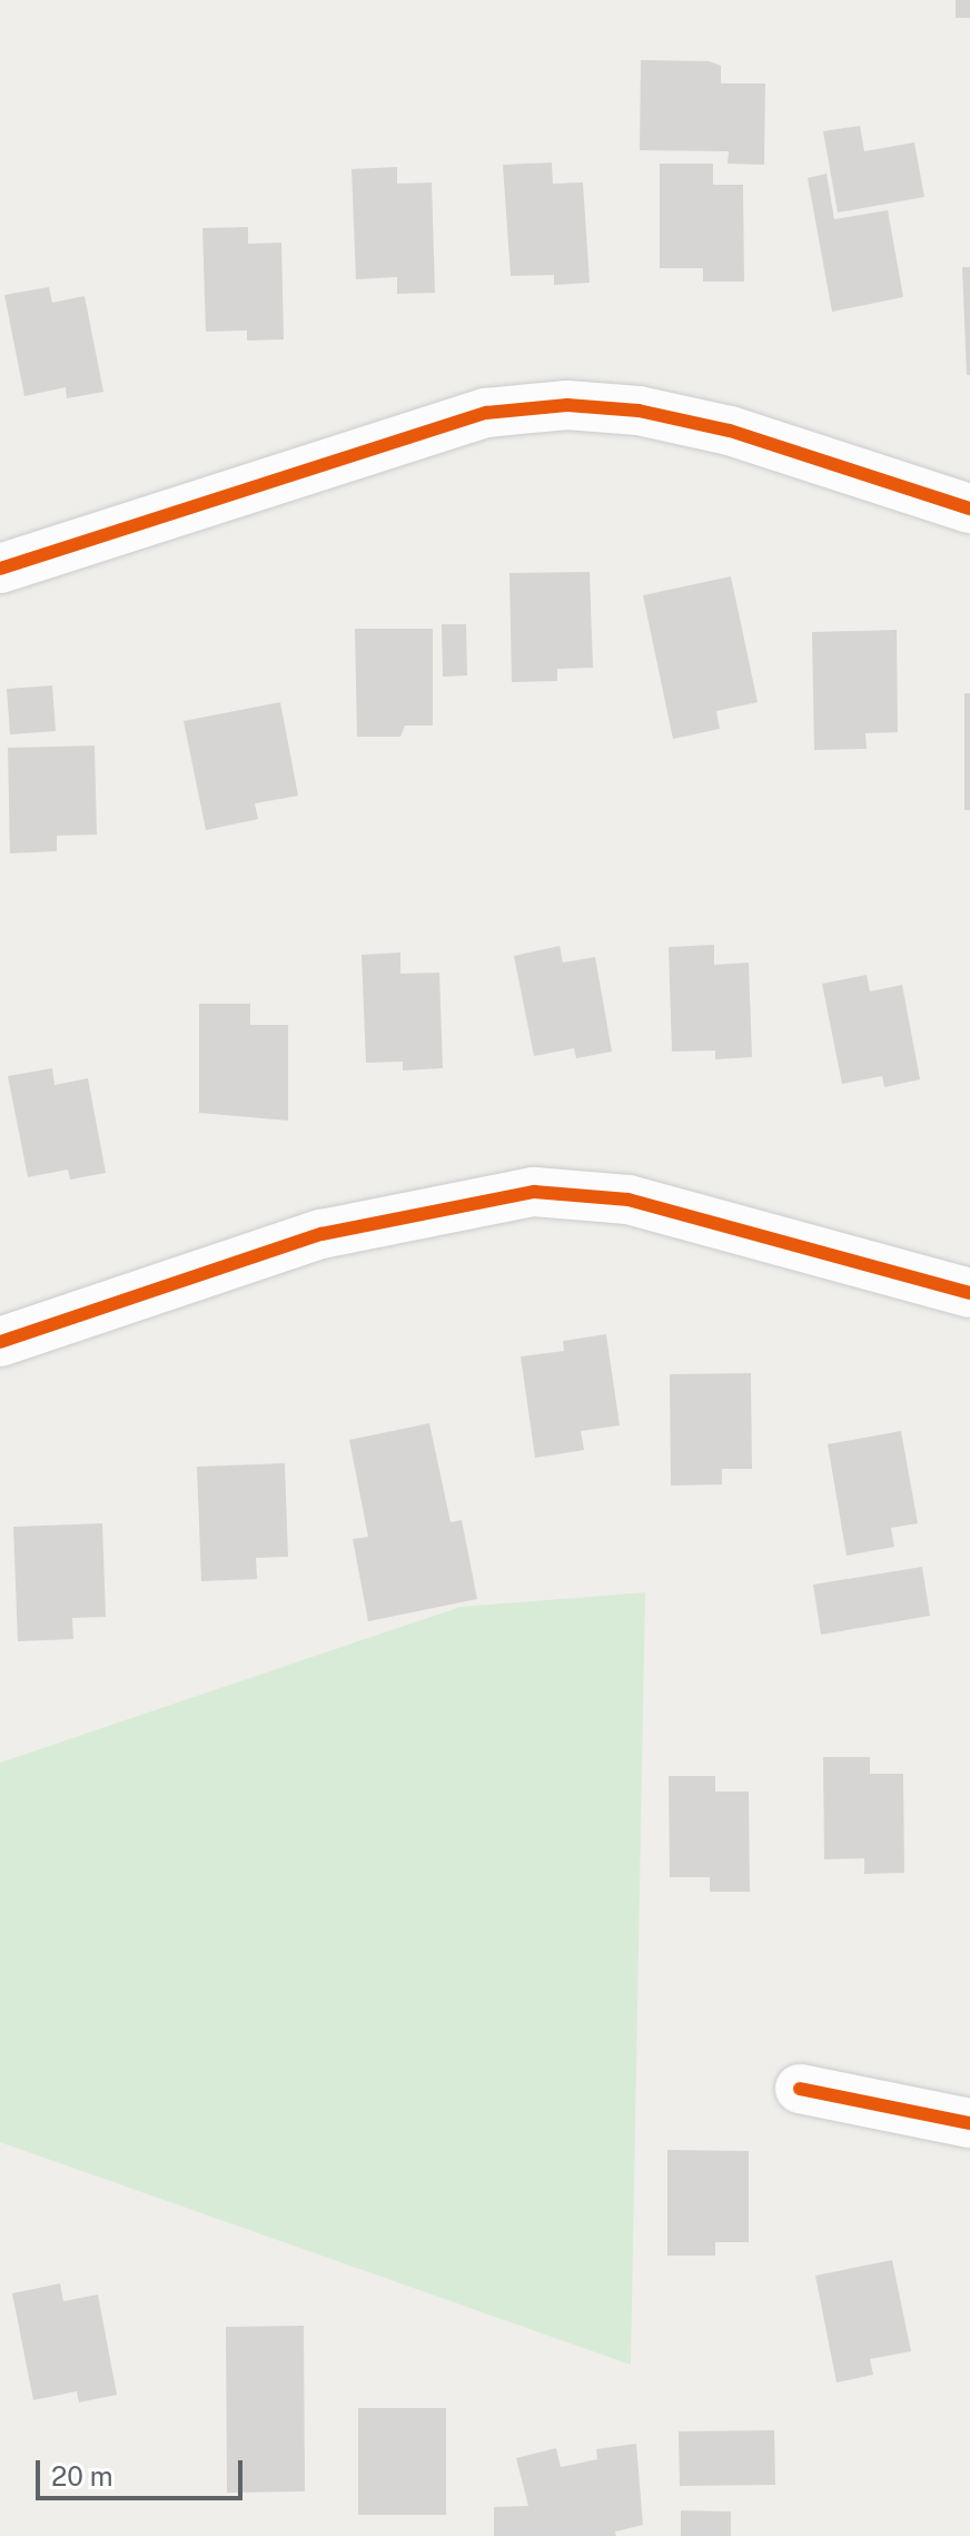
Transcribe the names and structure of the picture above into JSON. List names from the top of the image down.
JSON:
{
  "scale_bar": "20 m"
}
